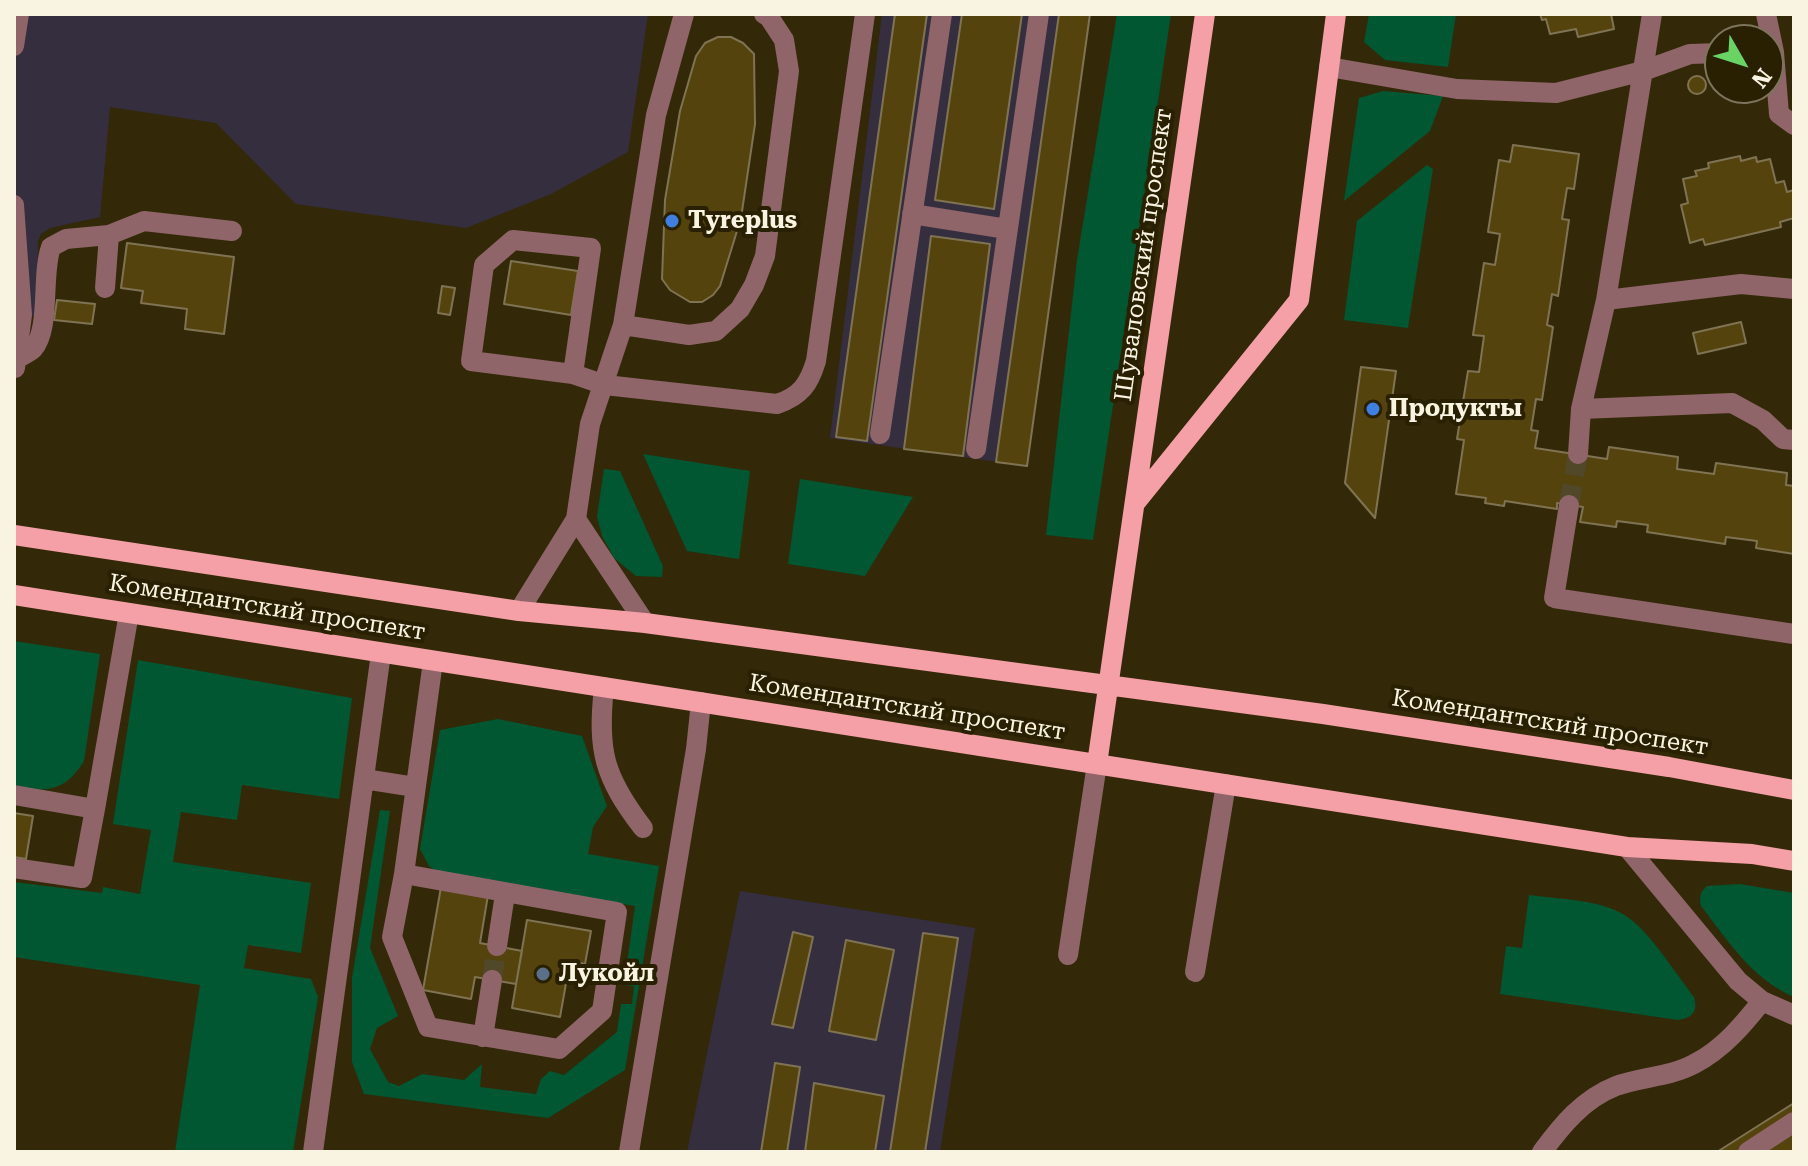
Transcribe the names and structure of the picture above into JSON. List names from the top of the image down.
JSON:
{
  "streets": {
    "main road": ["Шуваловский проспект", "Комендантский проспект"]
  },
  "crossings": [
    ["Шуваловский проспект", "Комендантский проспект"]
  ],
  "places": ["Tyreplus", "Продукты", "Лукойл"],
  "north": "bottom right"
}
